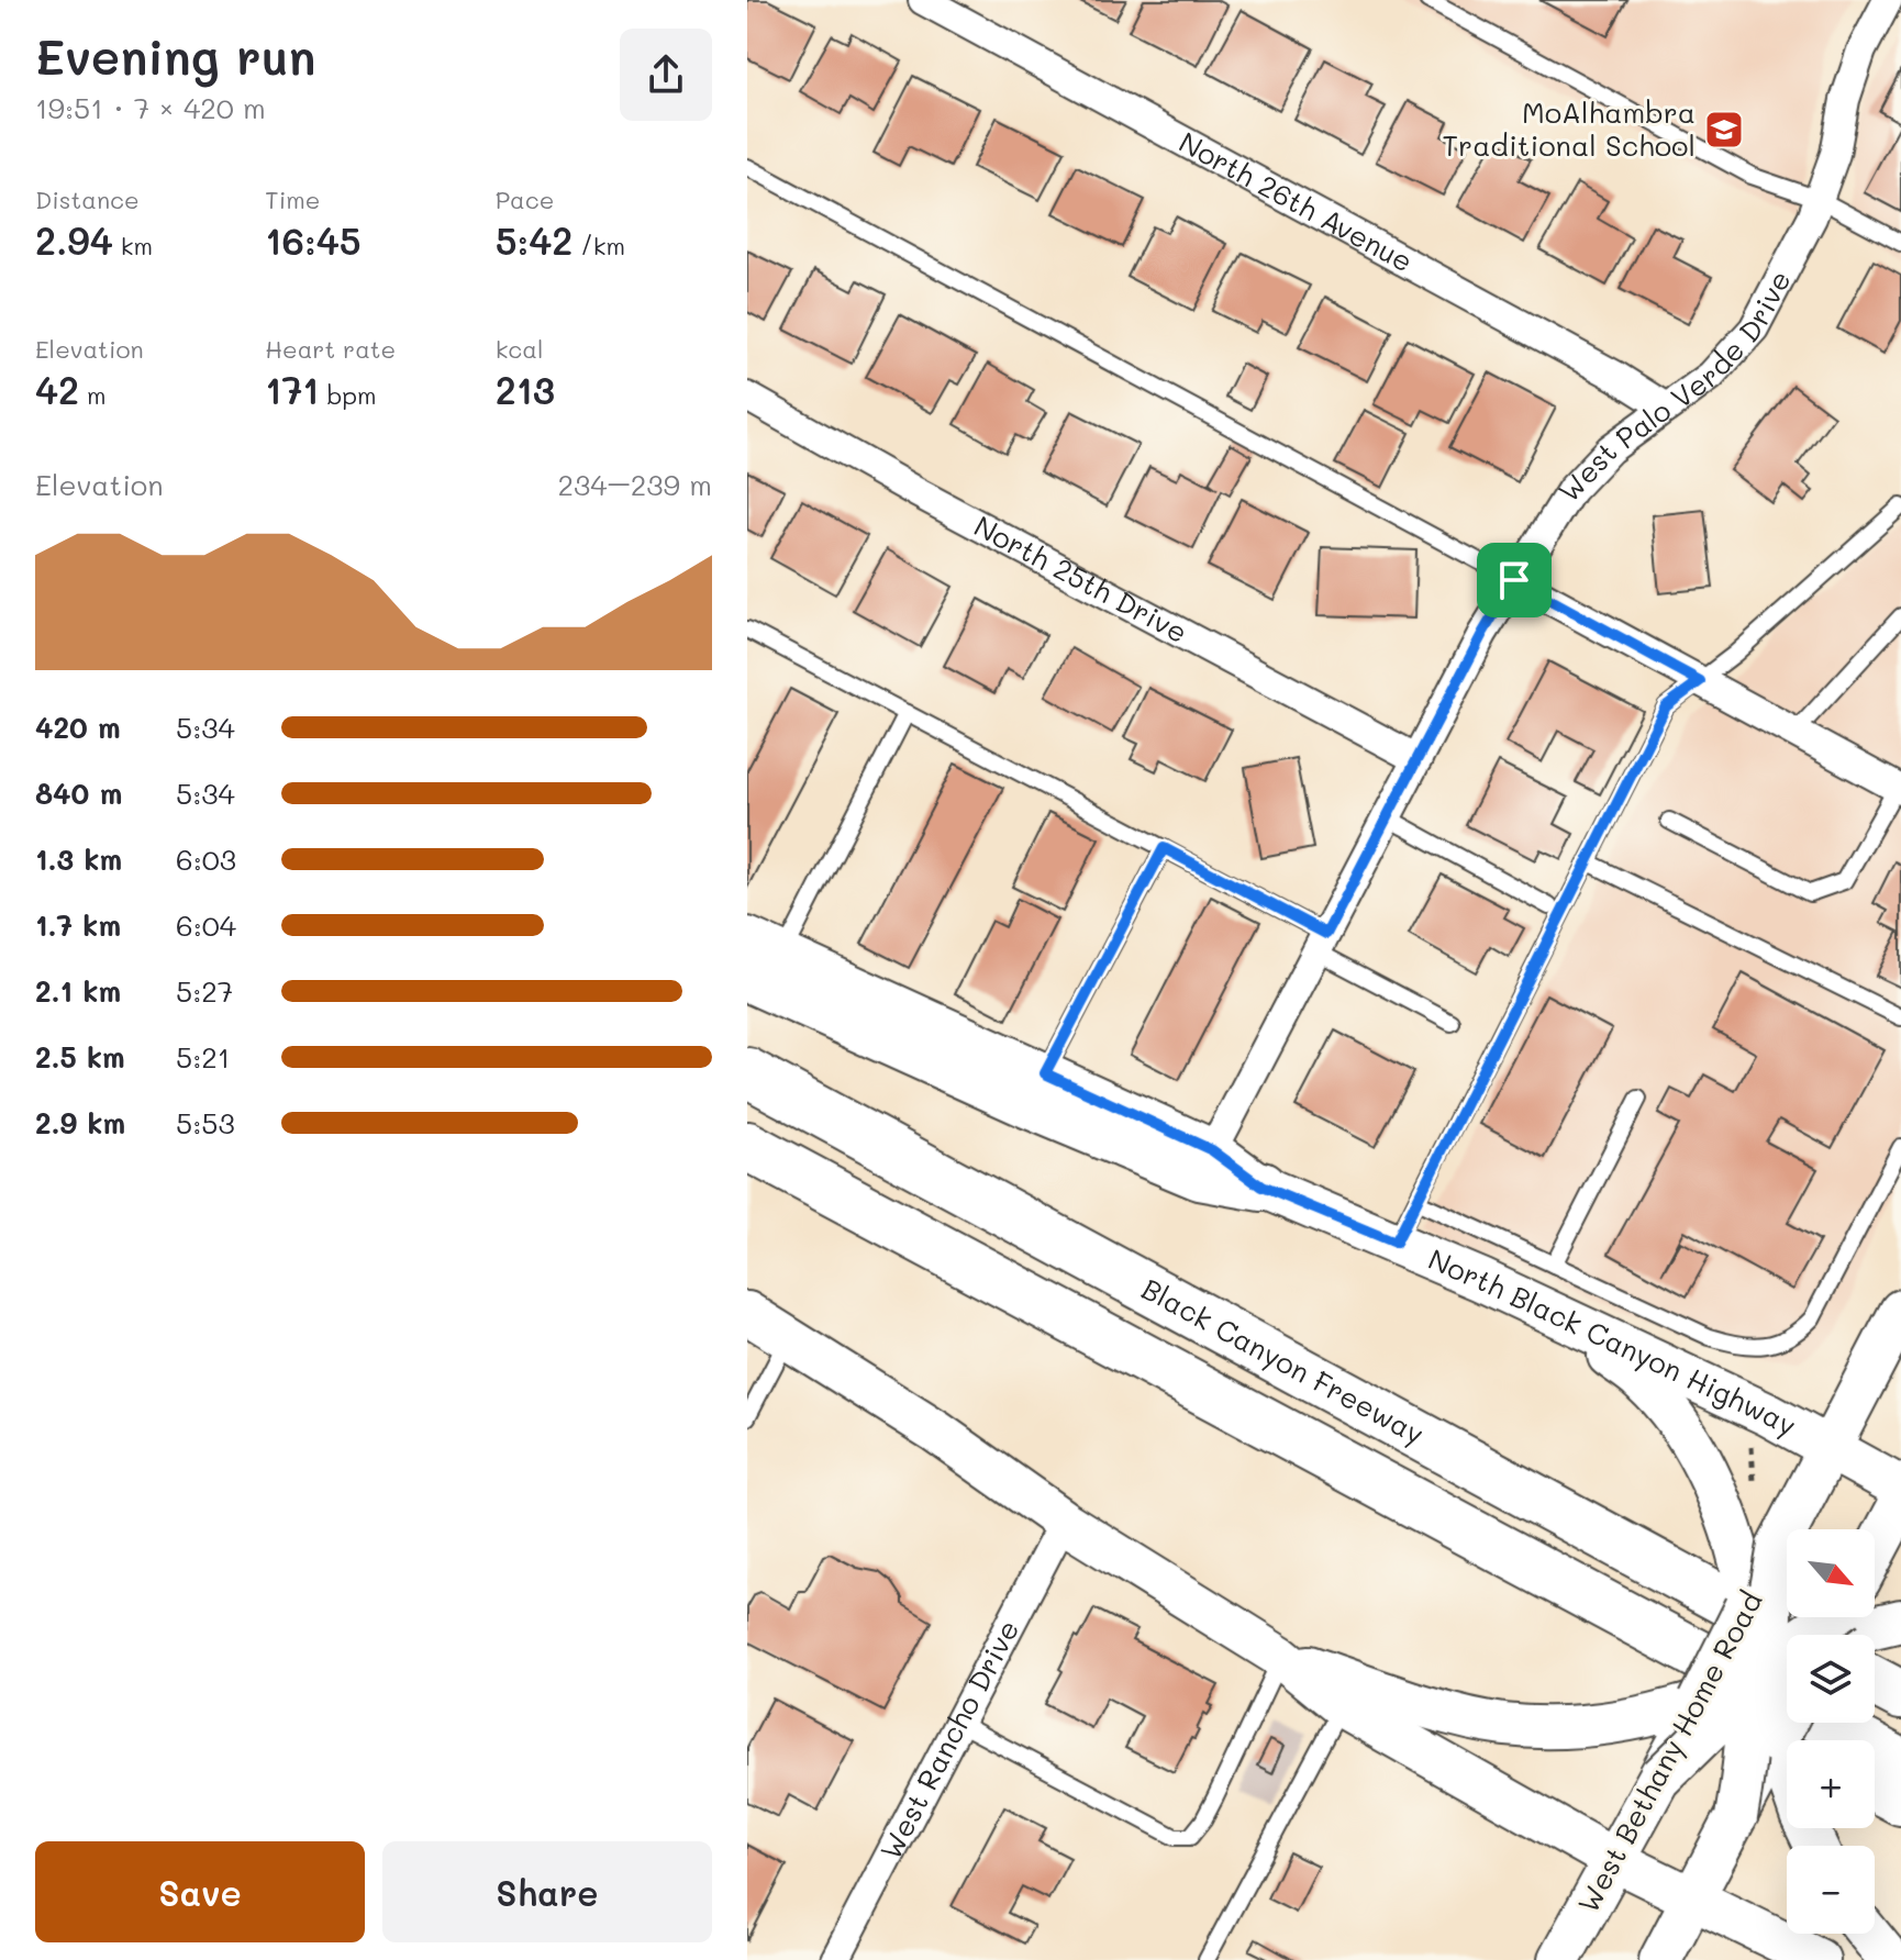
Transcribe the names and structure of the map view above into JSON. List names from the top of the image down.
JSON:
{
  "streets": {
    "highway": ["Black Canyon Freeway"],
    "main road": ["North Black Canyon Highway", "West Bethany Home Road"],
    "street": [
      "North 26th Avenue",
      "West Palo Verde Drive",
      "North 25th Drive",
      "West Rancho Drive"
    ]
  },
  "crossings": [
    ["North 26th Avenue", "West Palo Verde Drive"],
    ["West Palo Verde Drive", "North 25th Drive"],
    ["North Black Canyon Highway", "West Bethany Home Road"]
  ],
  "places": {
    "school or university": ["MoAlhambra Traditional School"]
  },
  "north": "bottom right",
  "page": {
    "heading": ["Evening run", "19:51 · 7 × 420 m"],
    "stats": [
      ["Distance", "2.94 km"],
      ["Time", "16:45"],
      ["Pace", "5:42 /km"],
      ["Elevation", "42 m"],
      ["Heart rate", "171 bpm"],
      ["kcal", "213"]
    ],
    "chart": ["Elevation", "234–239 m"],
    "list": [
      {
        "name": "420 m",
        "note": "5:34"
      },
      {
        "name": "840 m",
        "note": "5:34"
      },
      {
        "name": "1.3 km",
        "note": "6:03"
      },
      {
        "name": "1.7 km",
        "note": "6:04"
      },
      {
        "name": "2.1 km",
        "note": "5:27"
      },
      {
        "name": "2.5 km",
        "note": "5:21"
      },
      {
        "name": "2.9 km",
        "note": "5:53"
      }
    ],
    "map_buttons": ["+", "−"],
    "buttons": ["Save", "Share"]
  }
}
